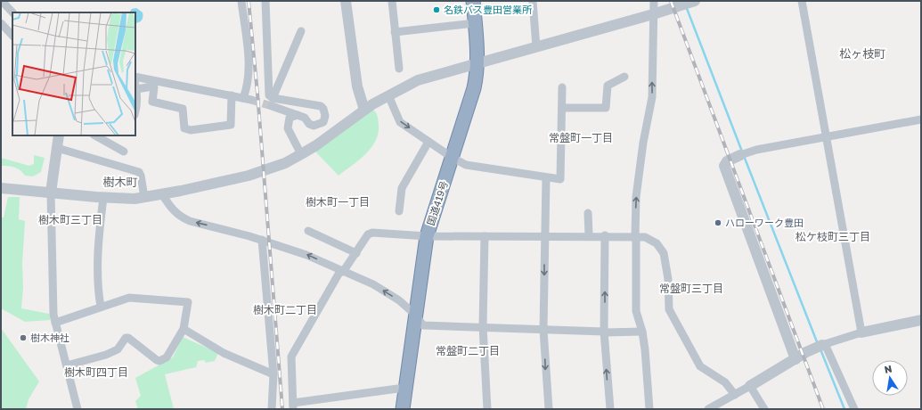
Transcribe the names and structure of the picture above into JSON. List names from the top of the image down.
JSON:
{
  "streets": {
    "highway": ["国道419号"]
  },
  "districts": [
    "松ヶ枝町",
    "常盤町一丁目",
    "樹木町",
    "樹木町一丁目",
    "樹木町三丁目",
    "松ケ枝町三丁目",
    "常盤町三丁目",
    "樹木町二丁目",
    "常盤町二丁目",
    "樹木町四丁目"
  ],
  "places": ["名鉄バス豊田営業所", "ハローワーク豊田", "樹木神社"],
  "north": "top"
}
